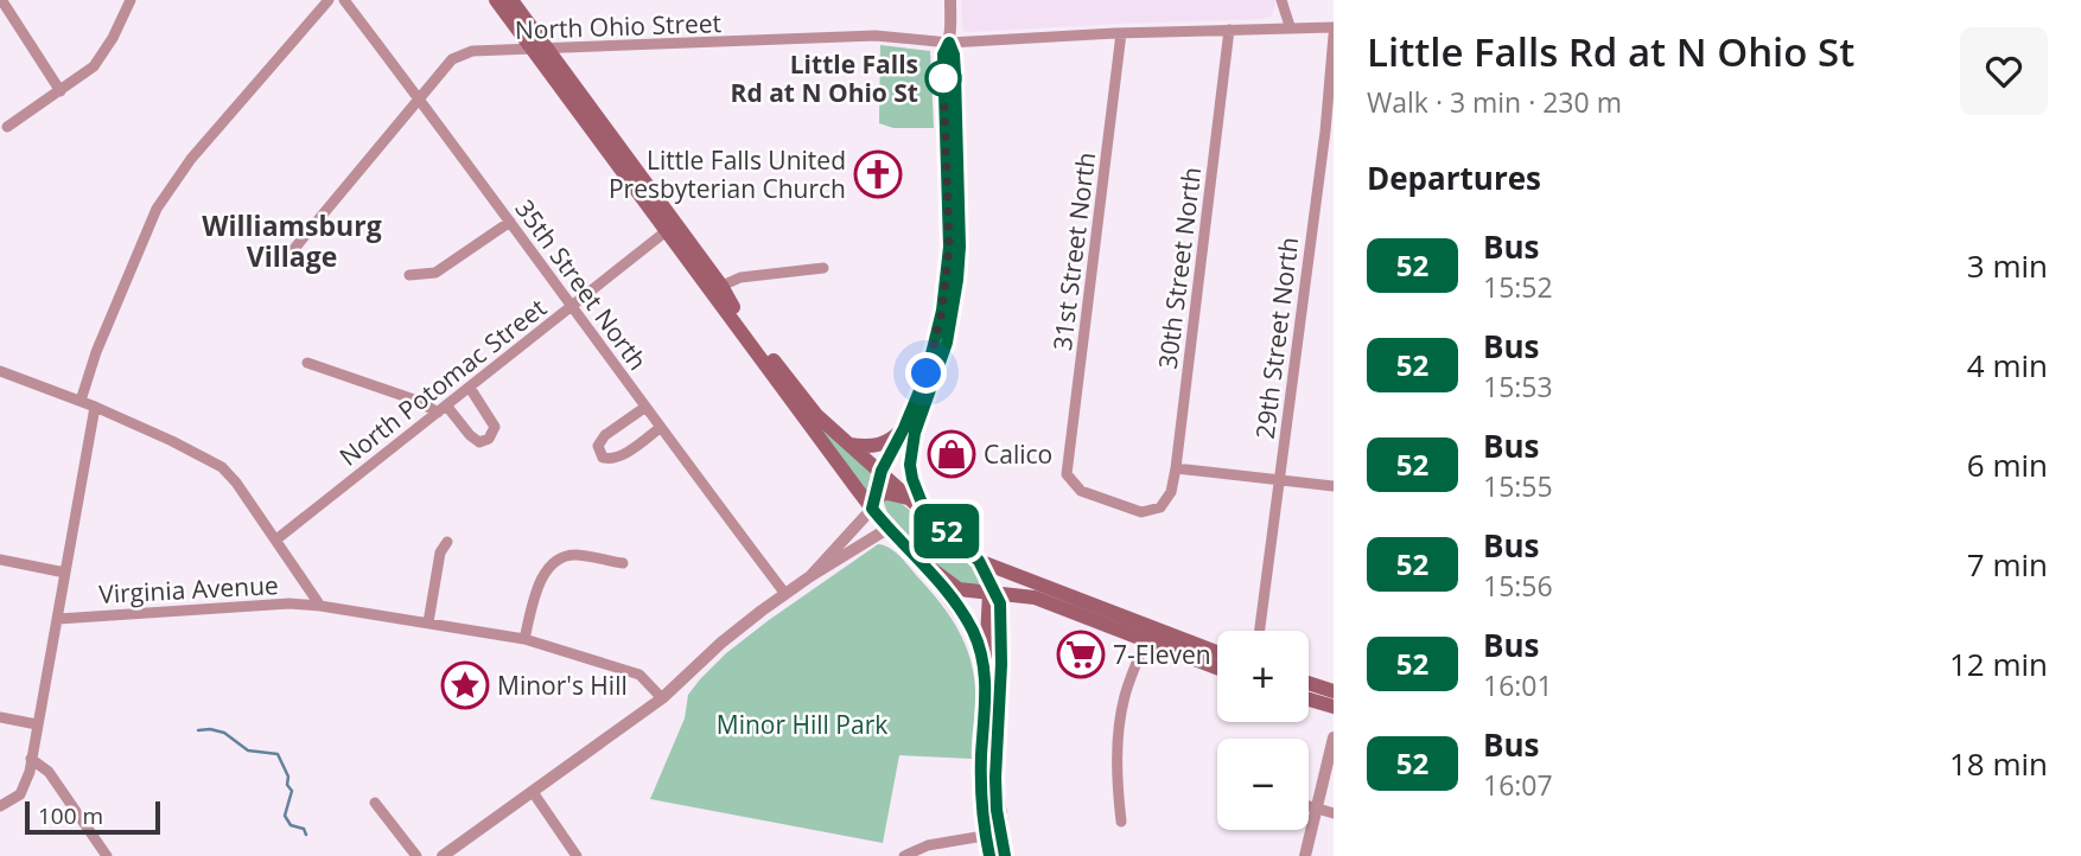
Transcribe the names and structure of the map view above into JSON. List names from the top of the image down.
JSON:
{
  "streets": {
    "street": [
      "North Ohio Street",
      "31st Street North",
      "30th Street North",
      "35th Street North",
      "29th Street North",
      "North Potomac Street",
      "Virginia Avenue"
    ]
  },
  "crossings": [
    ["North Ohio Street", "31st Street North"],
    ["North Ohio Street", "30th Street North"],
    ["North Ohio Street", "35th Street North"],
    ["31st Street North", "30th Street North"],
    ["35th Street North", "North Potomac Street"]
  ],
  "districts": ["Williamsburg Village"],
  "parks": ["Minor Hill Park"],
  "places": {
    "other": ["Little Falls Rd at N Ohio St"],
    "church": ["Little Falls United Presbyterian Church"],
    "shop": ["Calico"],
    "supermarket": ["7-Eleven"],
    "place": ["Minor's Hill"]
  },
  "lines": ["bus line 52"],
  "scale_bar": "100 m",
  "page": {
    "on_map": "52",
    "heading": [
      ["Little Falls Rd at N Ohio St", "Walk · 3 min · 230 m"],
      "Departures"
    ],
    "list": [
      {
        "mark": "52",
        "name": "Bus",
        "note": "15:52",
        "value": "3 min"
      },
      {
        "mark": "52",
        "name": "Bus",
        "note": "15:53",
        "value": "4 min"
      },
      {
        "mark": "52",
        "name": "Bus",
        "note": "15:55",
        "value": "6 min"
      },
      {
        "mark": "52",
        "name": "Bus",
        "note": "15:56",
        "value": "7 min"
      },
      {
        "mark": "52",
        "name": "Bus",
        "note": "16:01",
        "value": "12 min"
      },
      {
        "mark": "52",
        "name": "Bus",
        "note": "16:07",
        "value": "18 min"
      }
    ],
    "map_buttons": ["+", "−"],
    "scale": "100 m"
  }
}
